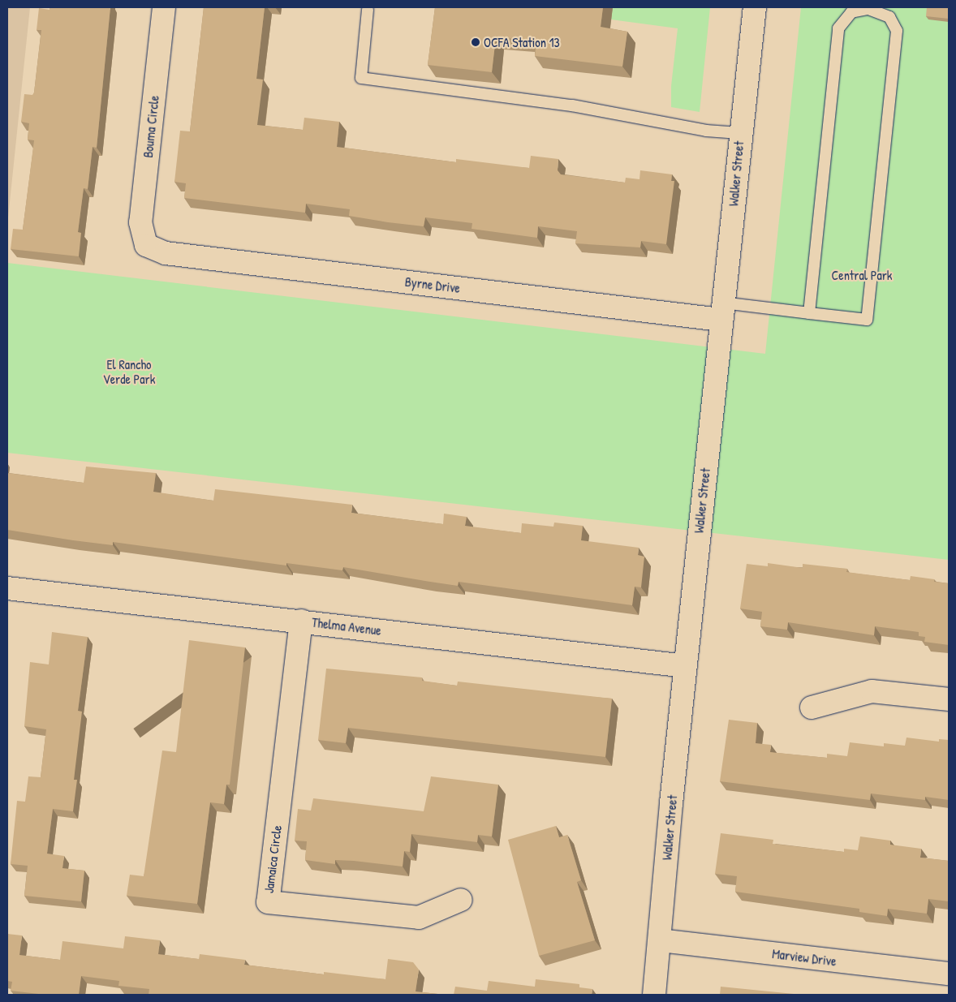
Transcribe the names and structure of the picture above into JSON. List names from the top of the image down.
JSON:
{
  "streets": {
    "street": [
      "Bouma Circle",
      "Walker Street",
      "Byrne Drive",
      "Thelma Avenue",
      "Jamaica Circle",
      "Marview Drive"
    ]
  },
  "crossings": [
    ["Bouma Circle", "Byrne Drive"],
    ["Walker Street", "Byrne Drive"],
    ["Walker Street", "Thelma Avenue"],
    ["Walker Street", "Marview Drive"],
    ["Thelma Avenue", "Jamaica Circle"]
  ],
  "parks": ["Central Park", "El Rancho Verde Park"],
  "places": ["OCFA Station 13"]
}
